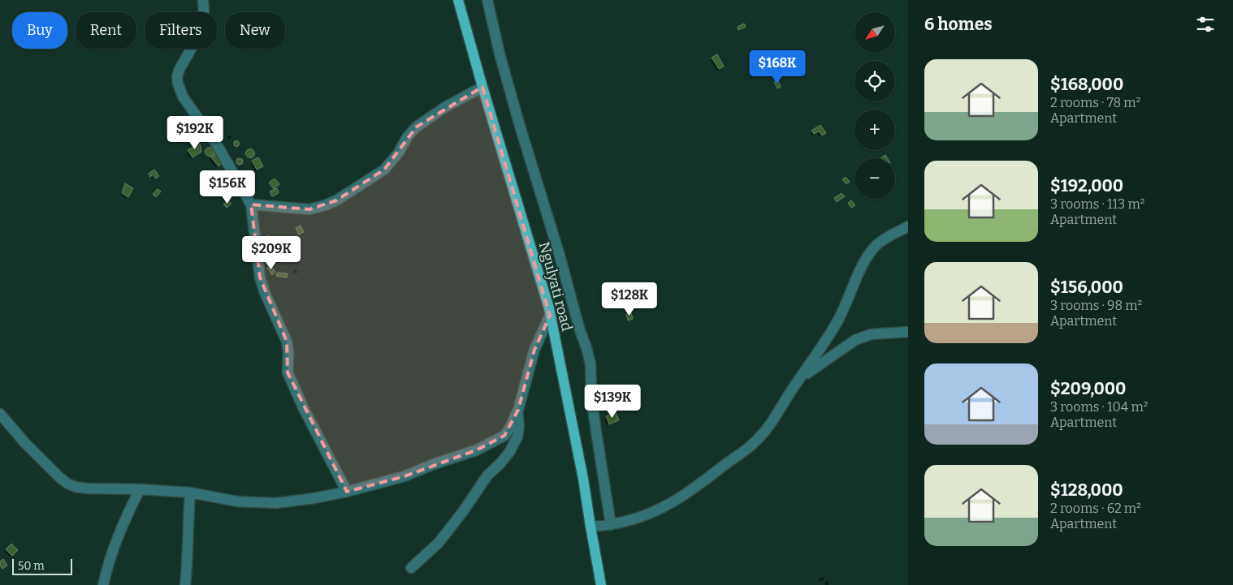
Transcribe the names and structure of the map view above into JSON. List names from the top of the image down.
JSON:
{
  "streets": {
    "main road": ["Ngulyati road"]
  },
  "scale_bar": "50 m",
  "north": "bottom left",
  "page": {
    "heading": "6 homes",
    "map_buttons": ["+", "−"],
    "chip": [
      "Buy",
      "Rent",
      "Filters",
      "New"
    ],
    "list": [
      {
        "name": "$168,000",
        "note": "2 rooms · 78 m² · Apartment"
      },
      {
        "name": "$192,000",
        "note": "3 rooms · 113 m² · Apartment"
      },
      {
        "name": "$156,000",
        "note": "3 rooms · 98 m² · Apartment"
      },
      {
        "name": "$209,000",
        "note": "3 rooms · 104 m² · Apartment"
      },
      {
        "name": "$128,000",
        "note": "2 rooms · 62 m² · Apartment"
      }
    ],
    "price": [
      "$168K",
      "$192K",
      "$156K",
      "$209K",
      "$128K",
      "$139K"
    ],
    "scale": "50 m"
  }
}
